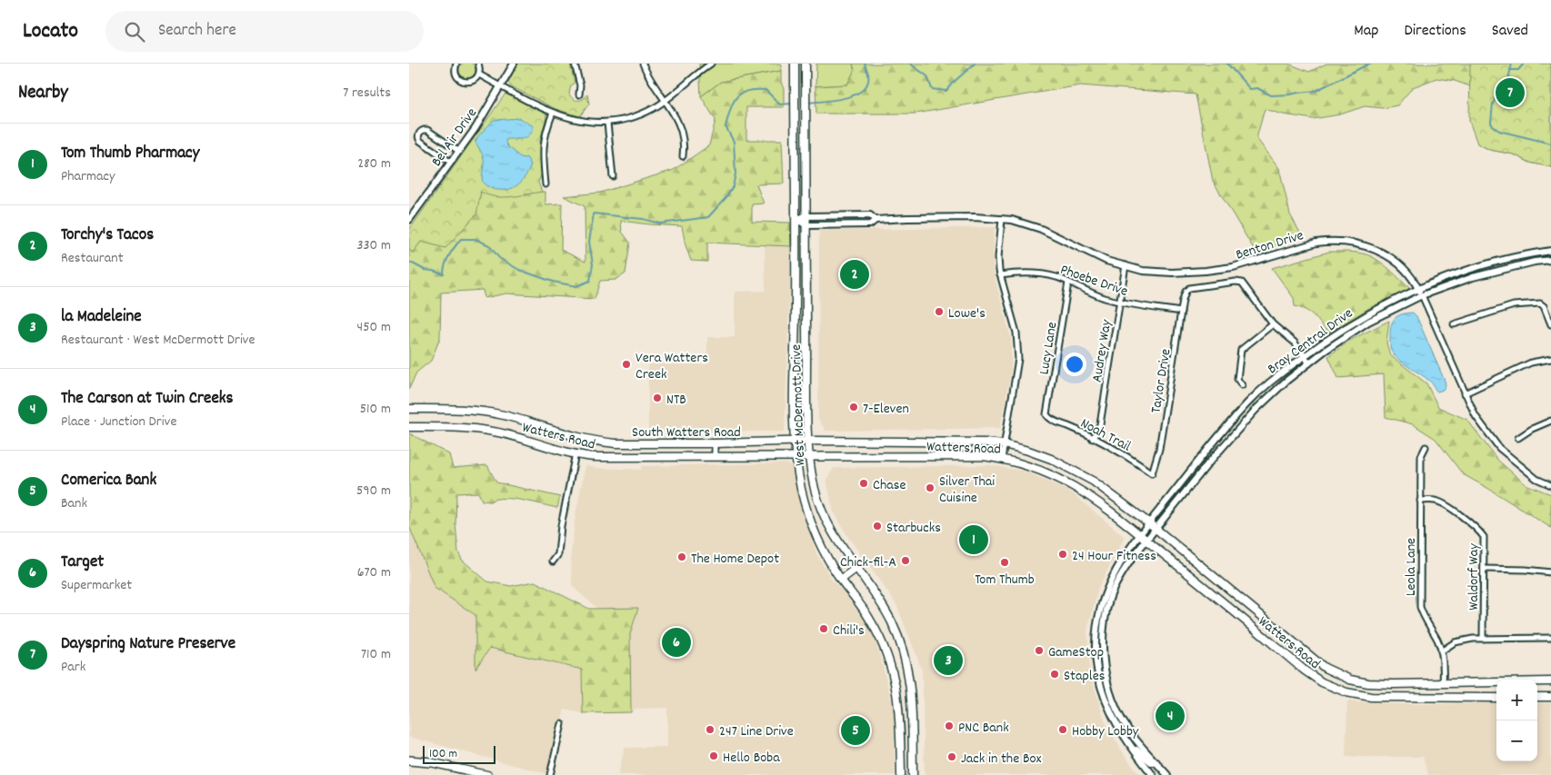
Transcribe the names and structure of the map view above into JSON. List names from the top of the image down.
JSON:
{
  "streets": {
    "main road": ["West McDermott Drive", "South Watters Road", "Watters Road"],
    "street": [
      "Bel Air Drive",
      "Benton Drive",
      "Phoebe Drive",
      "Bray Central Drive",
      "Lucy Lane",
      "Audrey Way",
      "Taylor Drive",
      "Noah Trail",
      "Leola Lane",
      "Waldorf Way"
    ]
  },
  "crossings": [
    ["Benton Drive", "Bray Central Drive"],
    ["Benton Drive", "Audrey Way"],
    ["Benton Drive", "West McDermott Drive"],
    ["Phoebe Drive", "Lucy Lane"],
    ["Phoebe Drive", "Audrey Way"],
    ["Phoebe Drive", "Taylor Drive"],
    ["Bray Central Drive", "Watters Road"],
    ["Lucy Lane", "Noah Trail"],
    ["Audrey Way", "Noah Trail"],
    ["Taylor Drive", "Noah Trail"],
    ["West McDermott Drive", "South Watters Road"],
    ["West McDermott Drive", "Watters Road"],
    ["South Watters Road", "Watters Road"],
    ["Watters Road", "Leola Lane"],
    ["Leola Lane", "Waldorf Way"]
  ],
  "places": [
    "Lowe's",
    "Vera Watters Creek",
    "NTB",
    "7-Eleven",
    "Chase",
    "Silver Thai Cuisine",
    "Starbucks",
    "24 Hour Fitness",
    "The Home Depot",
    "Chick-fil-A",
    "Tom Thumb",
    "Chili's",
    "GameStop",
    "Staples",
    "PNC Bank",
    "247 Line Drive",
    "Hobby Lobby",
    "Hello Boba",
    "Jack in the Box"
  ],
  "scale_bar": "100 m",
  "page": {
    "header": "Locato",
    "search": "Search here",
    "nav": ["Map", "Directions", "Saved"],
    "heading": ["Nearby", "7 results"],
    "pins": [
      "7",
      "2",
      "1",
      "6",
      "3",
      "4",
      "5"
    ],
    "list": [
      {
        "mark": "1",
        "name": "Tom Thumb Pharmacy",
        "note": "Pharmacy",
        "value": "280 m"
      },
      {
        "mark": "2",
        "name": "Torchy's Tacos",
        "note": "Restaurant",
        "value": "330 m"
      },
      {
        "mark": "3",
        "name": "la Madeleine",
        "note": "Restaurant · West McDermott Drive",
        "value": "450 m"
      },
      {
        "mark": "4",
        "name": "The Carson at Twin Creeks",
        "note": "Place · Junction Drive",
        "value": "510 m"
      },
      {
        "mark": "5",
        "name": "Comerica Bank",
        "note": "Bank",
        "value": "590 m"
      },
      {
        "mark": "6",
        "name": "Target",
        "note": "Supermarket",
        "value": "670 m"
      },
      {
        "mark": "7",
        "name": "Dayspring Nature Preserve",
        "note": "Park",
        "value": "710 m"
      }
    ],
    "map_buttons": ["+", "−"],
    "scale": "100 m"
  }
}
